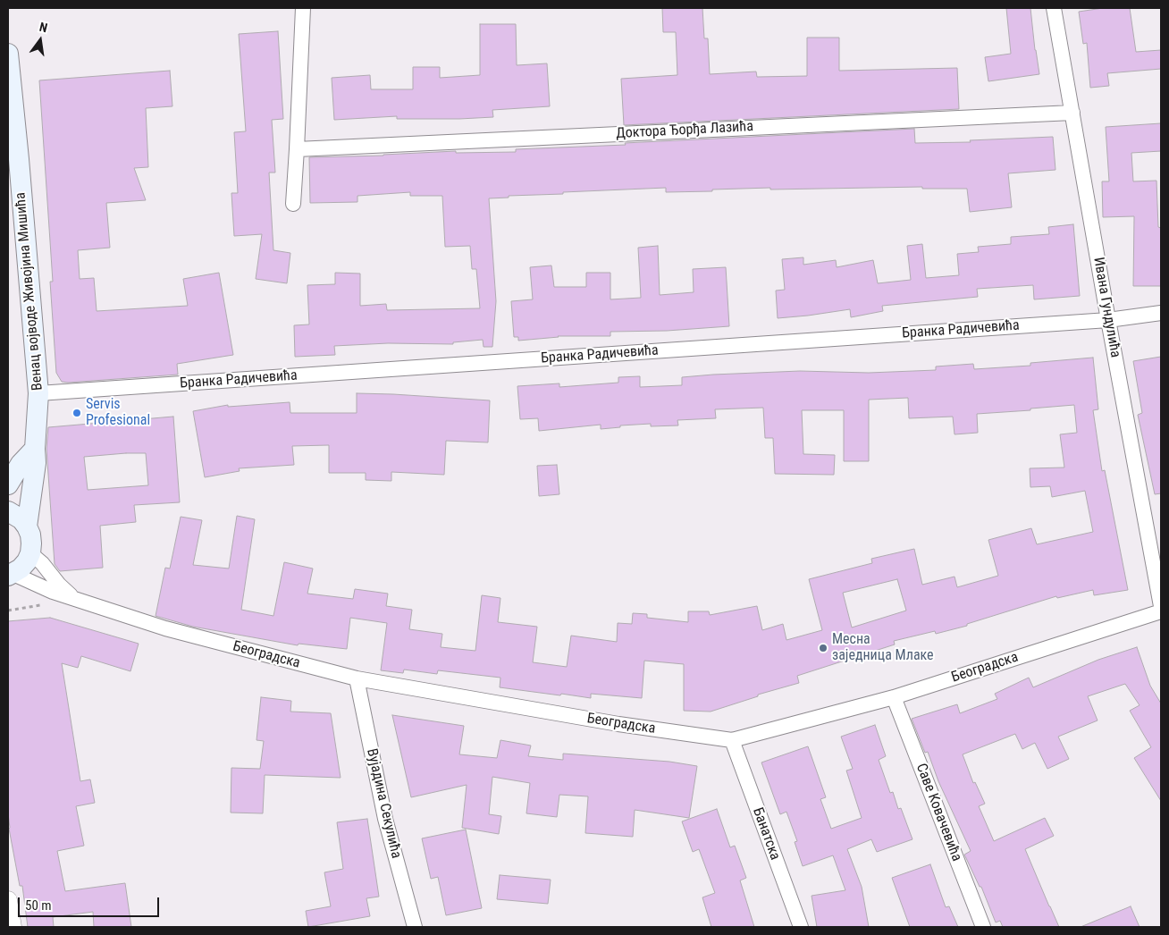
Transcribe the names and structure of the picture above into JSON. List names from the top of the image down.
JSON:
{
  "streets": {
    "main road": ["Венац војводе Живојина Мишића"],
    "street": [
      "Доктора Ђорђа Лазића",
      "Ивана Гундулића",
      "Бранка Радичевића",
      "Београдска",
      "Вујадина Секулића",
      "Саве Ковачевића",
      "Банатска"
    ]
  },
  "crossings": [
    ["Доктора Ђорђа Лазића", "Ивана Гундулића"],
    ["Венац војводе Живојина Мишића", "Бранка Радичевића"],
    ["Венац војводе Живојина Мишића", "Београдска"],
    ["Ивана Гундулића", "Бранка Радичевића"],
    ["Београдска", "Вујадина Секулића"],
    ["Београдска", "Саве Ковачевића"],
    ["Београдска", "Банатска"]
  ],
  "places": ["Servis Profesional", "Месна заједница Млаке"],
  "scale_bar": "50 m",
  "north": "top"
}
